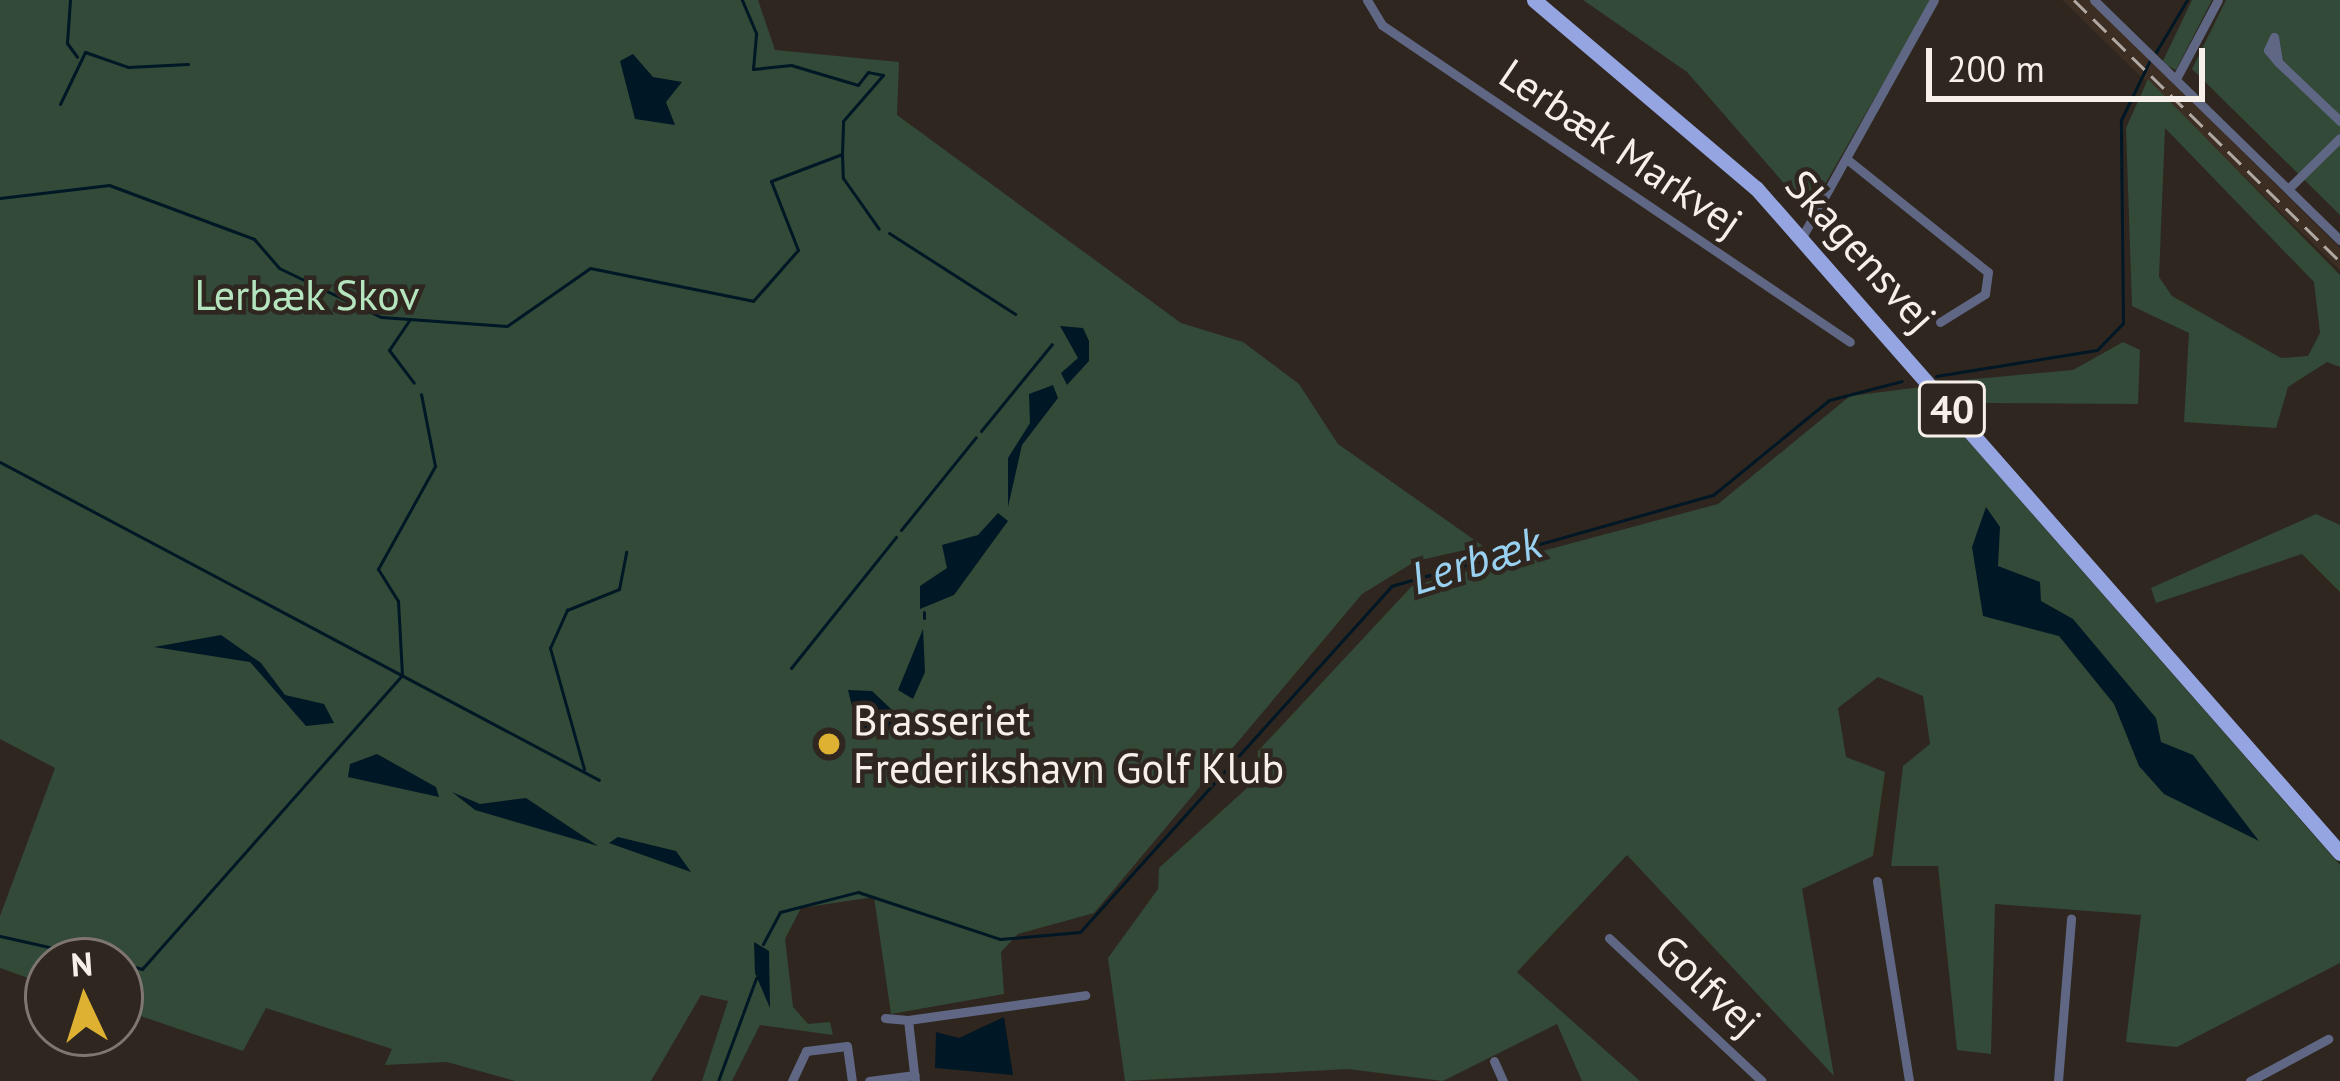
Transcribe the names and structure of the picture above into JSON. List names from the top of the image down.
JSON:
{
  "streets": {
    "main road": ["Skagensvej", "40"],
    "street": ["Lerbæk Markvej", "Golfvej"]
  },
  "water": ["Lerbæk"],
  "parks": ["Lerbæk Skov"],
  "places": ["Brasseriet Frederikshavn Golf Klub"],
  "scale_bar": "200 m",
  "north": "top"
}
